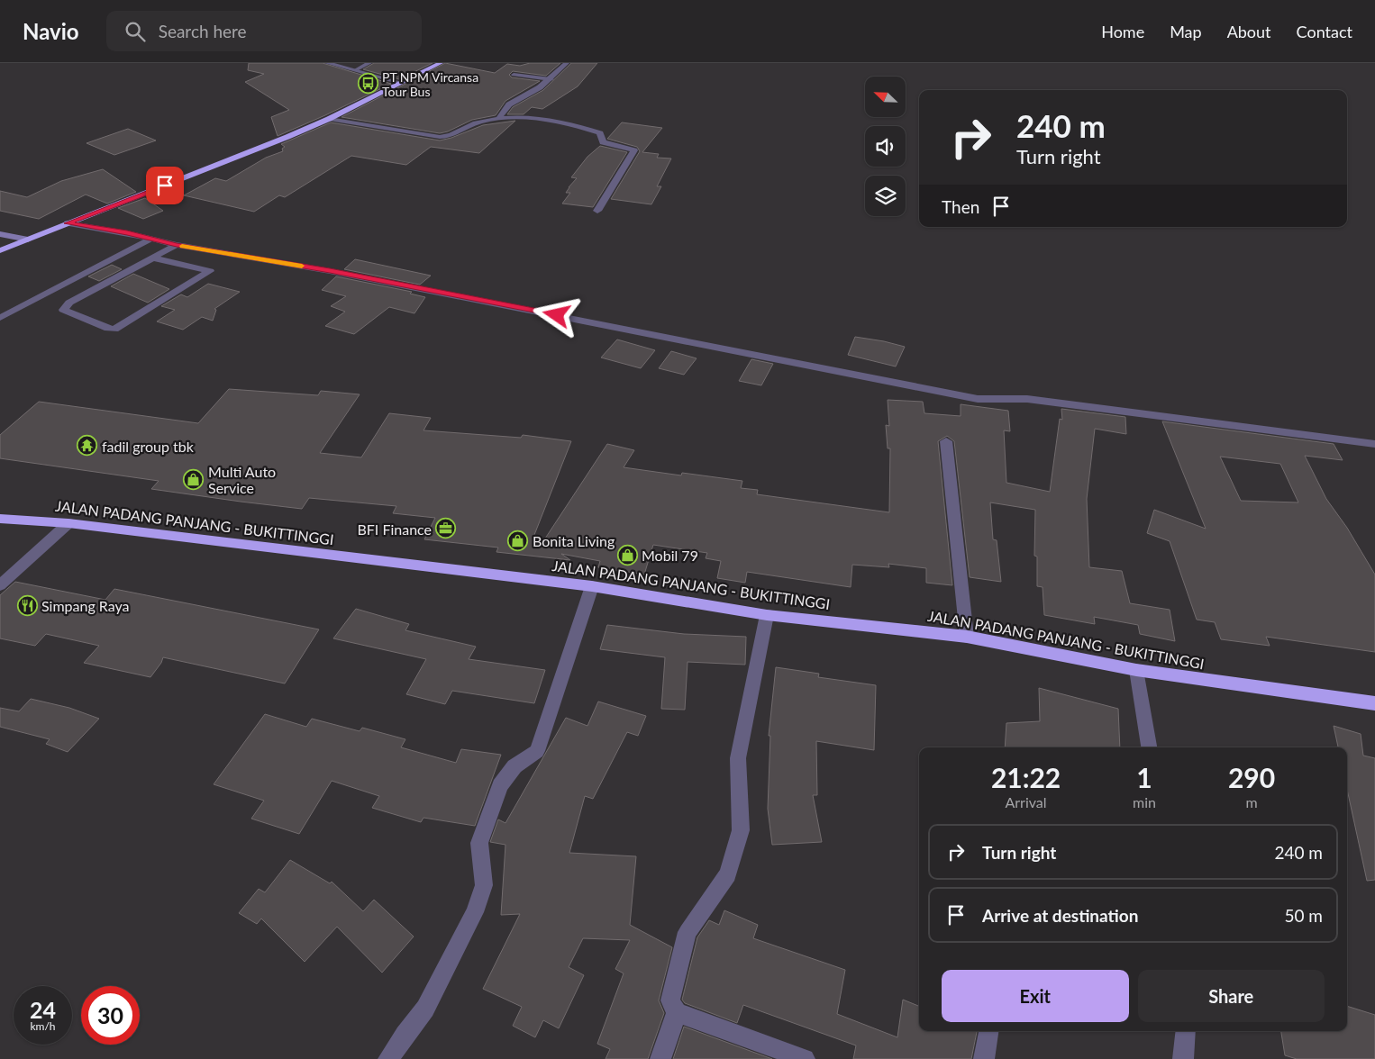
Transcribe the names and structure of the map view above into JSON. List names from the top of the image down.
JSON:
{
  "streets": {
    "highway": ["JALAN PADANG PANJANG - BUKITTINGGI"]
  },
  "places": {
    "bus stop": ["PT NPM Vircansa Tour Bus"],
    "temple": ["fadil group tbk"],
    "shop": ["Multi Auto Service", "Bonita Living", "Mobil 79"],
    "office": ["BFI Finance"],
    "restaurant": ["Simpang Raya"]
  },
  "north": "top left",
  "page": {
    "header": "Navio",
    "search": "Search here",
    "nav": [
      "Home",
      "Map",
      "About",
      "Contact"
    ],
    "turn": ["240 m", "Turn right"],
    "then": "Then",
    "eta": [
      "21:22",
      "Arrival",
      "1",
      "min",
      "290",
      "m"
    ],
    "list": [
      {
        "name": "Turn right",
        "value": "240 m"
      },
      {
        "name": "Arrive at destination",
        "value": "50 m"
      }
    ],
    "buttons": ["Exit", "Share"],
    "speed": "24 km/h",
    "limit": "30"
  }
}
